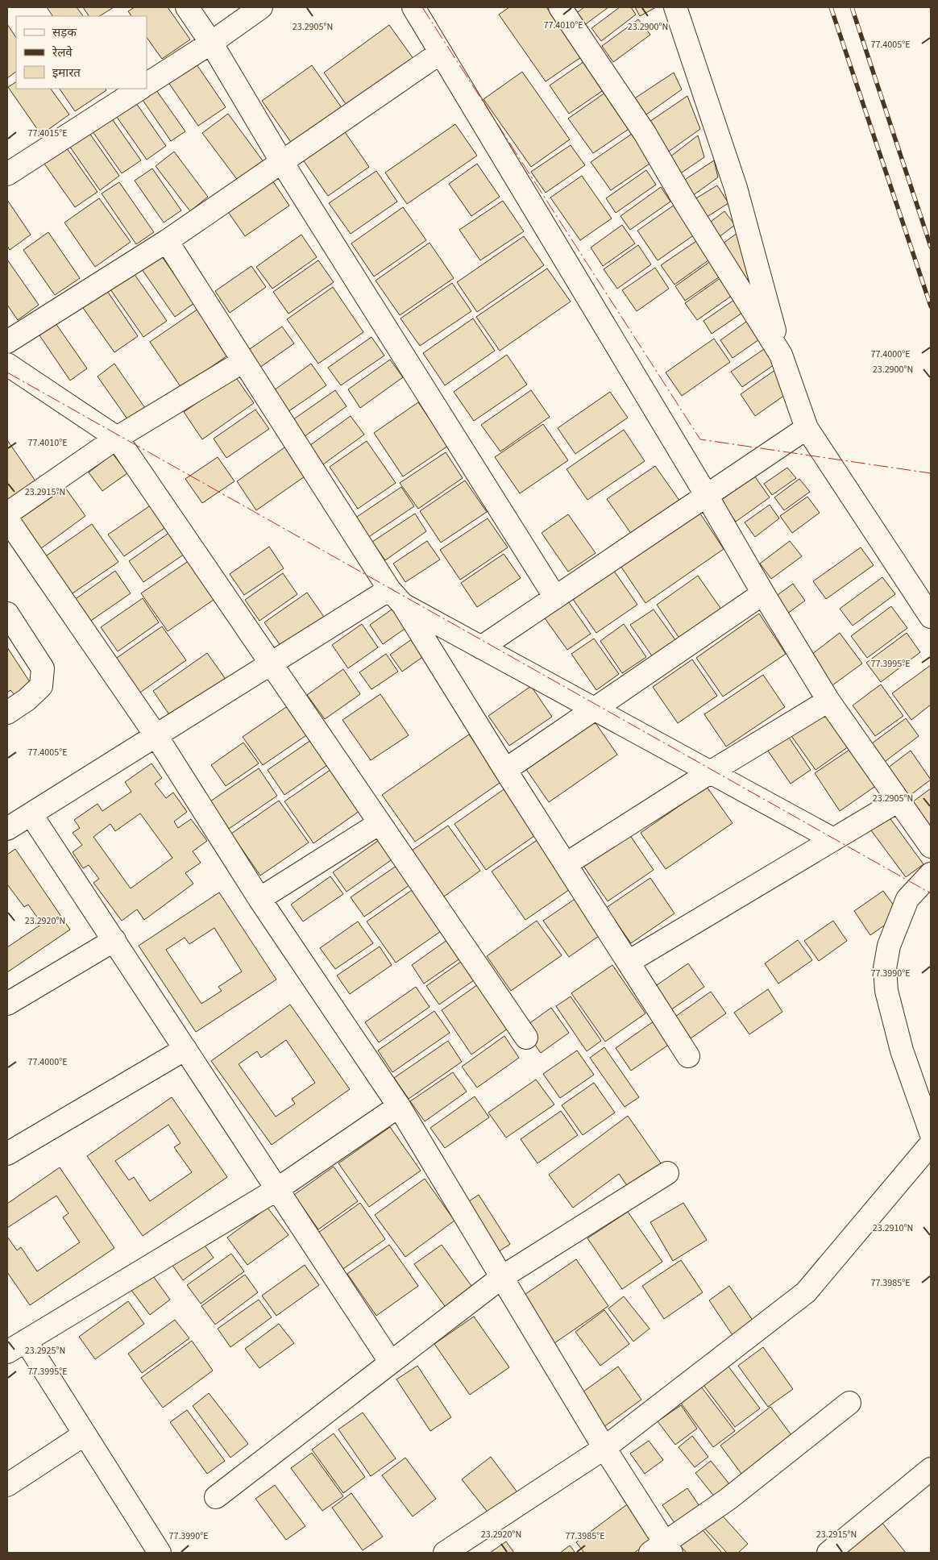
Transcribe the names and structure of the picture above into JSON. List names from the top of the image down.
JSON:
{
  "legend": ["सड़क", "रेलवे", "इमारत"],
  "coordinates": [
    "77.4010°E",
    "23.2905°N",
    "23.2900°N",
    "77.4005°E",
    "77.4015°E",
    "77.4000°E",
    "23.2915°N",
    "77.3995°E",
    "23.2920°N",
    "77.3990°E",
    "23.2910°N",
    "77.3985°E",
    "23.2925°N"
  ]
}
